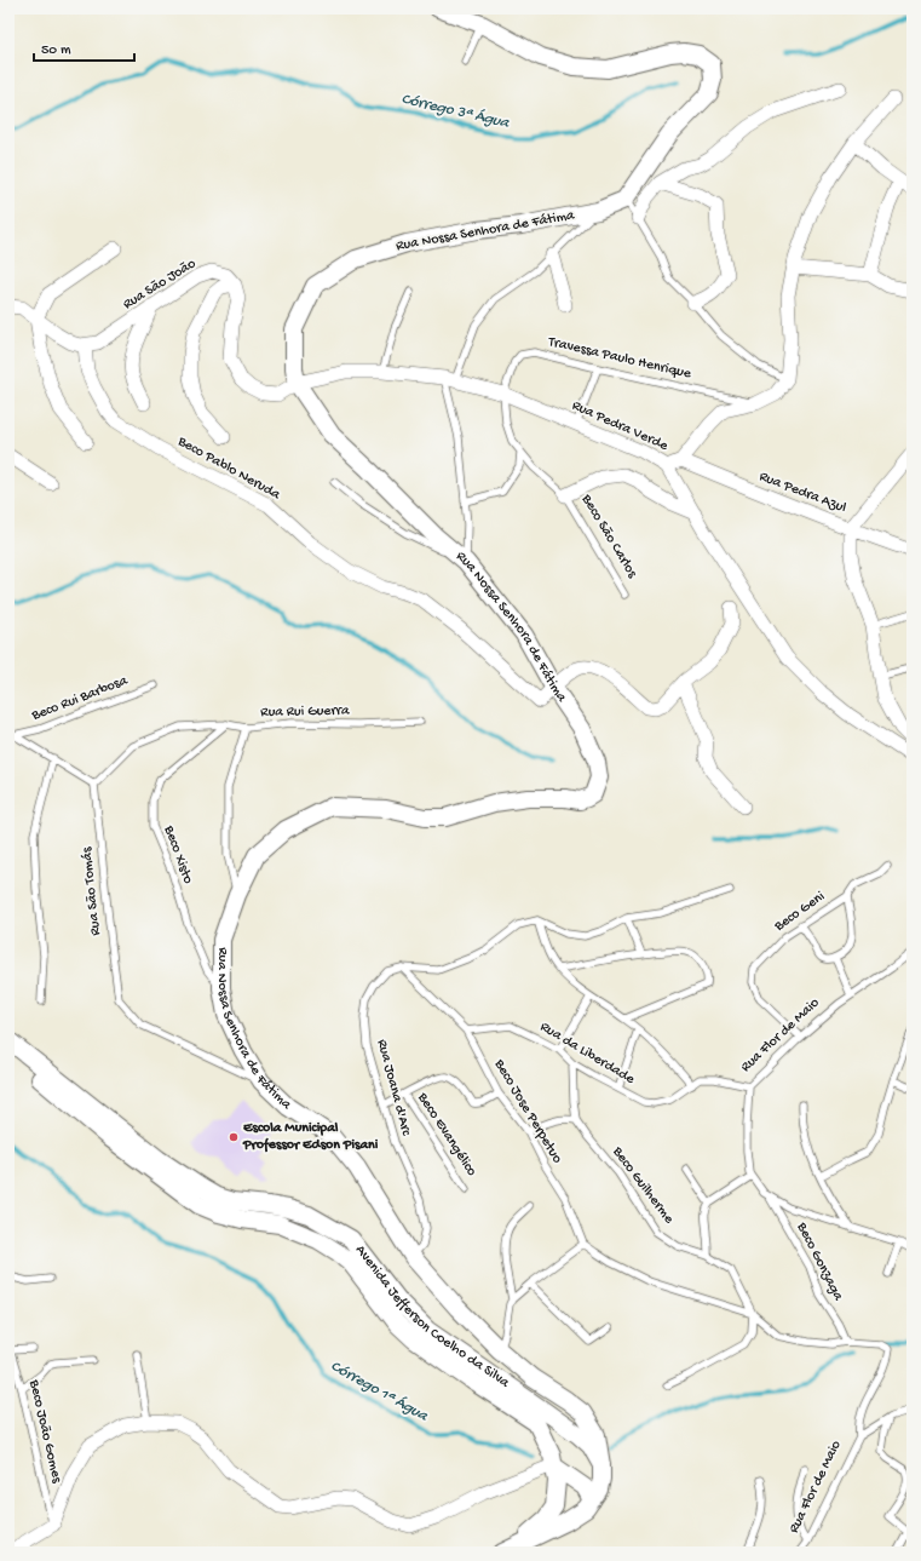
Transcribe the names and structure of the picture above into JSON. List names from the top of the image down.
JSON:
{
  "streets": {
    "street": [
      "Rua Nossa Senhora de Fátima",
      "Rua São João",
      "Rua Pedra Verde",
      "Beco Pablo Neruda",
      "Rua Pedra Azul",
      "Beco São Carlos",
      "Avenida Jefferson Coelho da Silva"
    ],
    "lane": [
      "Travessa Paulo Henrique",
      "Beco Rui Barbosa",
      "Rua Rui Guerra",
      "Beco Xisto",
      "Rua São Tomás",
      "Beco Geni",
      "Rua Flor de Maio",
      "Rua da Liberdade",
      "Rua Joana d'Arc",
      "Beco Jose Perpetuo",
      "Beco Evangélico",
      "Beco Guilherme",
      "Beco Gonzaga",
      "Beco João Gomes"
    ]
  },
  "crossings": [
    ["Rua Nossa Senhora de Fátima", "Rua Pedra Verde"],
    ["Rua Nossa Senhora de Fátima", "Beco Pablo Neruda"],
    ["Rua Nossa Senhora de Fátima", "Rua Rui Guerra"],
    ["Rua Nossa Senhora de Fátima", "Beco Xisto"],
    ["Rua Nossa Senhora de Fátima", "Rua São Tomás"],
    ["Rua Nossa Senhora de Fátima", "Rua Joana d'Arc"],
    ["Rua Nossa Senhora de Fátima", "Avenida Jefferson Coelho da Silva"],
    ["Rua São João", "Beco Pablo Neruda"],
    ["Travessa Paulo Henrique", "Rua Pedra Verde"],
    ["Travessa Paulo Henrique", "Beco São Carlos"],
    ["Rua Pedra Verde", "Beco São Carlos"],
    ["Beco Geni", "Rua Flor de Maio"],
    ["Rua Flor de Maio", "Rua da Liberdade"],
    ["Rua Flor de Maio", "Beco Gonzaga"],
    ["Rua da Liberdade", "Beco Jose Perpetuo"],
    ["Rua da Liberdade", "Beco Guilherme"]
  ],
  "water": ["Córrego 3ª Água", "Córrego 1ª Água"],
  "places": ["Escola Municipal Professor Edson Pisani"],
  "scale_bar": "50 m"
}
